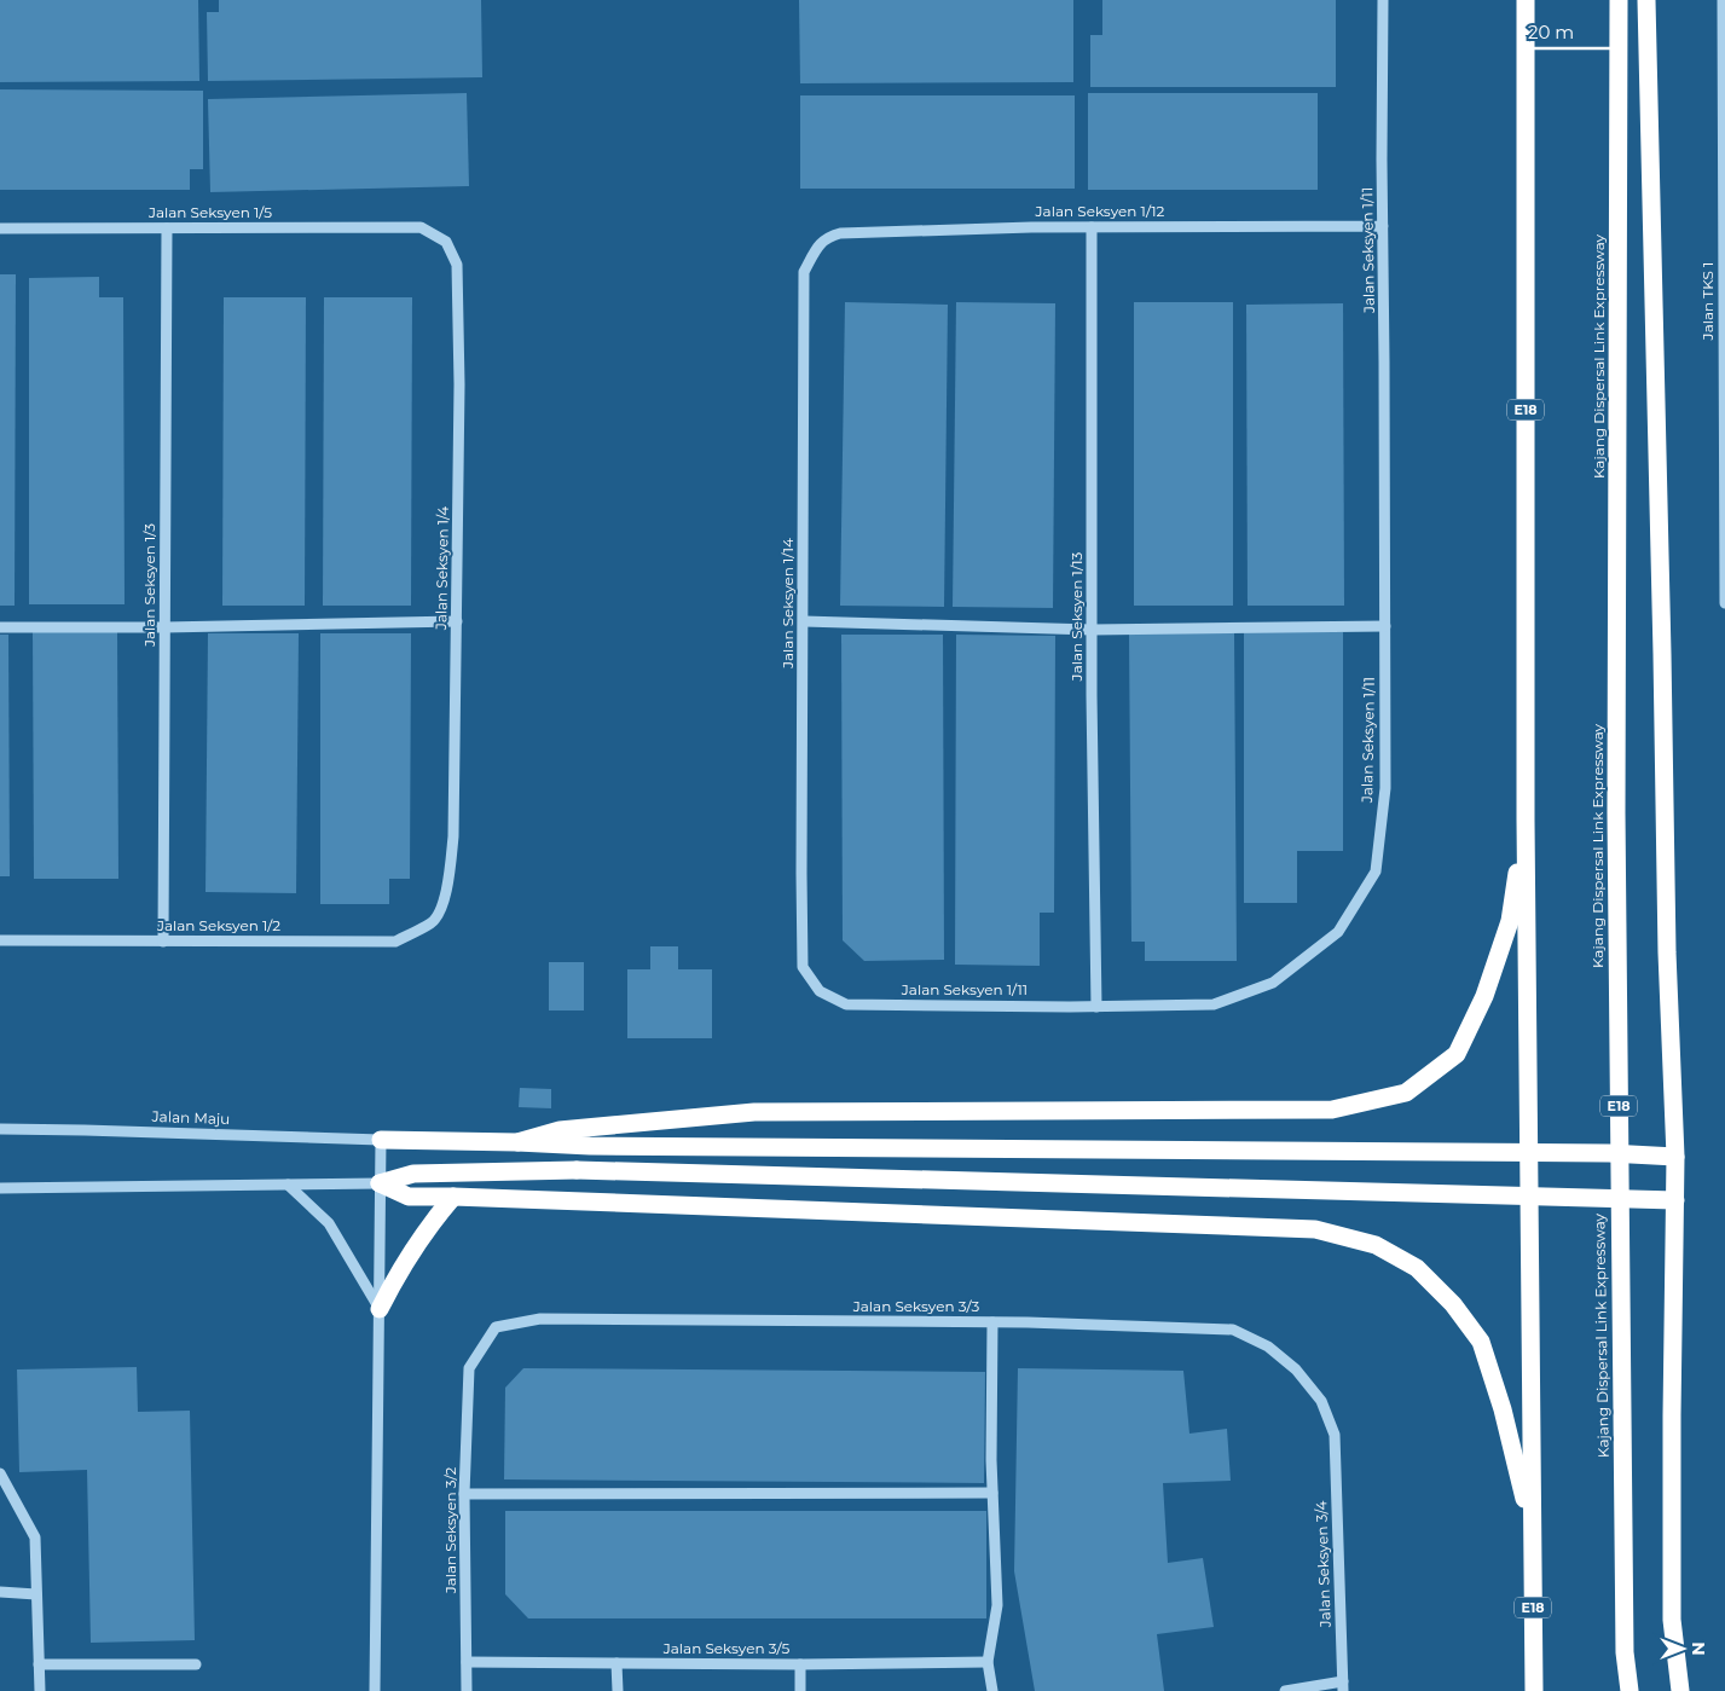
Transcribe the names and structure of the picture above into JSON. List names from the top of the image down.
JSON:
{
  "streets": {
    "highway": ["Kajang Dispersal Link Expressway", "E18"],
    "street": [
      "Jalan Seksyen 1/12",
      "Jalan Seksyen 1/5",
      "Jalan Seksyen 1/11",
      "Jalan TKS 1",
      "Jalan Seksyen 1/4",
      "Jalan Seksyen 1/3",
      "Jalan Seksyen 1/14",
      "Jalan Seksyen 1/13",
      "Jalan Seksyen 1/2",
      "Jalan Maju",
      "Jalan Seksyen 3/3",
      "Jalan Seksyen 3/2",
      "Jalan Seksyen 3/4",
      "Jalan Seksyen 3/5"
    ]
  },
  "crossings": [
    ["Jalan Seksyen 1/12", "Jalan Seksyen 1/11"],
    ["Jalan Seksyen 1/12", "Jalan Seksyen 1/14"],
    ["Jalan Seksyen 1/12", "Jalan Seksyen 1/13"],
    ["Jalan Seksyen 1/5", "Jalan Seksyen 1/4"],
    ["Jalan Seksyen 1/5", "Jalan Seksyen 1/3"],
    ["Jalan Seksyen 1/11", "Jalan Seksyen 1/14"],
    ["Jalan Seksyen 1/11", "Jalan Seksyen 1/13"],
    ["Jalan Seksyen 1/4", "Jalan Seksyen 1/2"],
    ["Jalan Seksyen 1/3", "Jalan Seksyen 1/2"],
    ["Jalan Seksyen 3/3", "Jalan Seksyen 3/2"],
    ["Jalan Seksyen 3/3", "Jalan Seksyen 3/4"],
    ["Jalan Seksyen 3/2", "Jalan Seksyen 3/5"]
  ],
  "scale_bar": "20 m",
  "north": "right"
}
